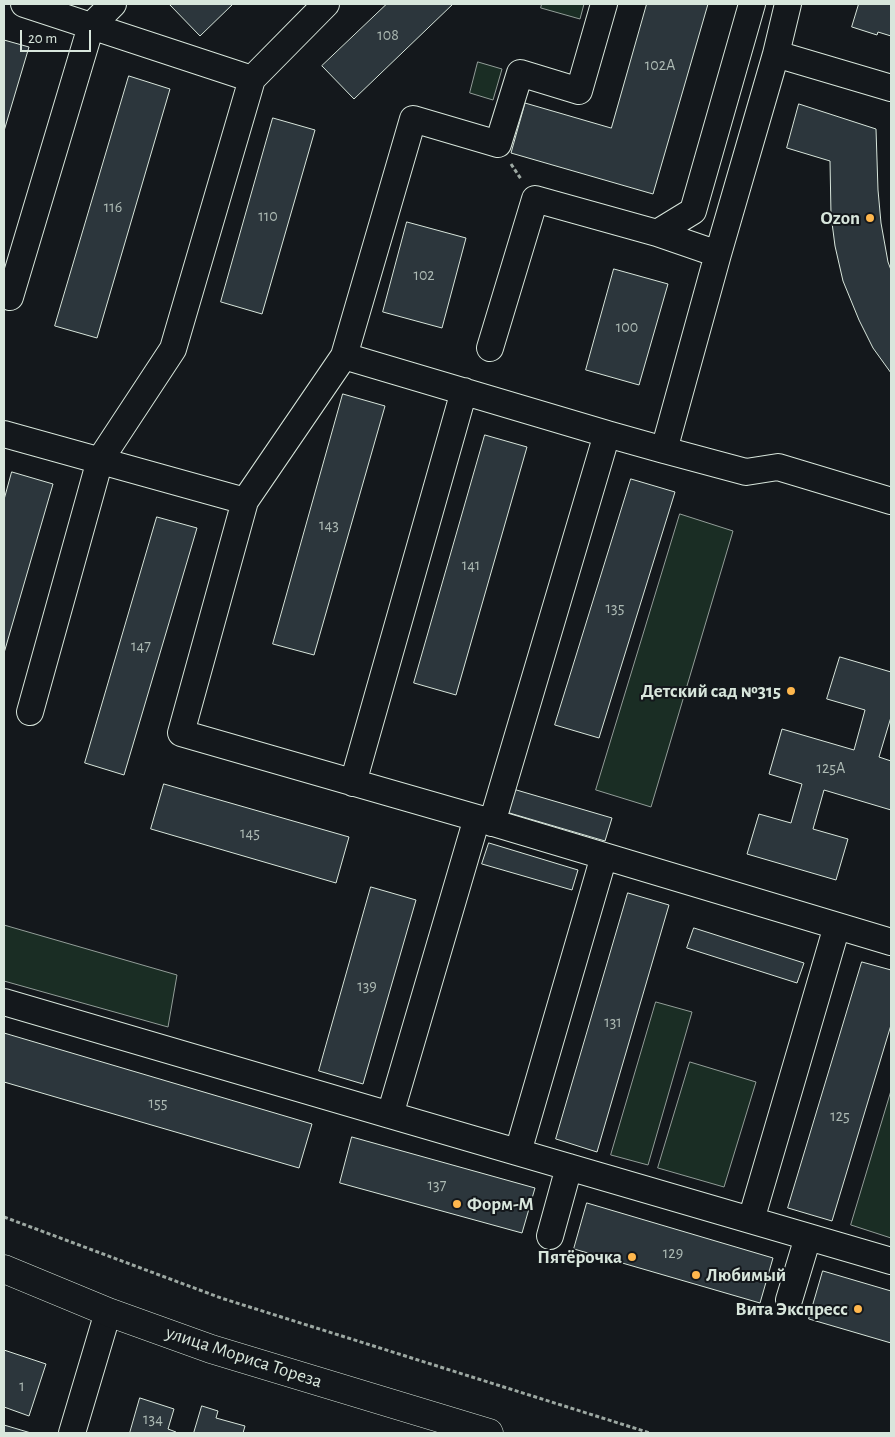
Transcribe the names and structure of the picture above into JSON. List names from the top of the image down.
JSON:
{
  "streets": {
    "main road": ["улица Мориса Тореза"]
  },
  "places": [
    "Ozon",
    "Детский сад №315",
    "Форм-М",
    "Пятёрочка",
    "Любимый",
    "Вита Экспресс"
  ],
  "house_numbers": [
    "108",
    "102А",
    "116",
    "110",
    "102",
    "100",
    "143",
    "141",
    "135",
    "147",
    "125А",
    "145",
    "139",
    "131",
    "155",
    "125",
    "137",
    "129",
    "1",
    "134"
  ],
  "scale_bar": "20 m"
}
